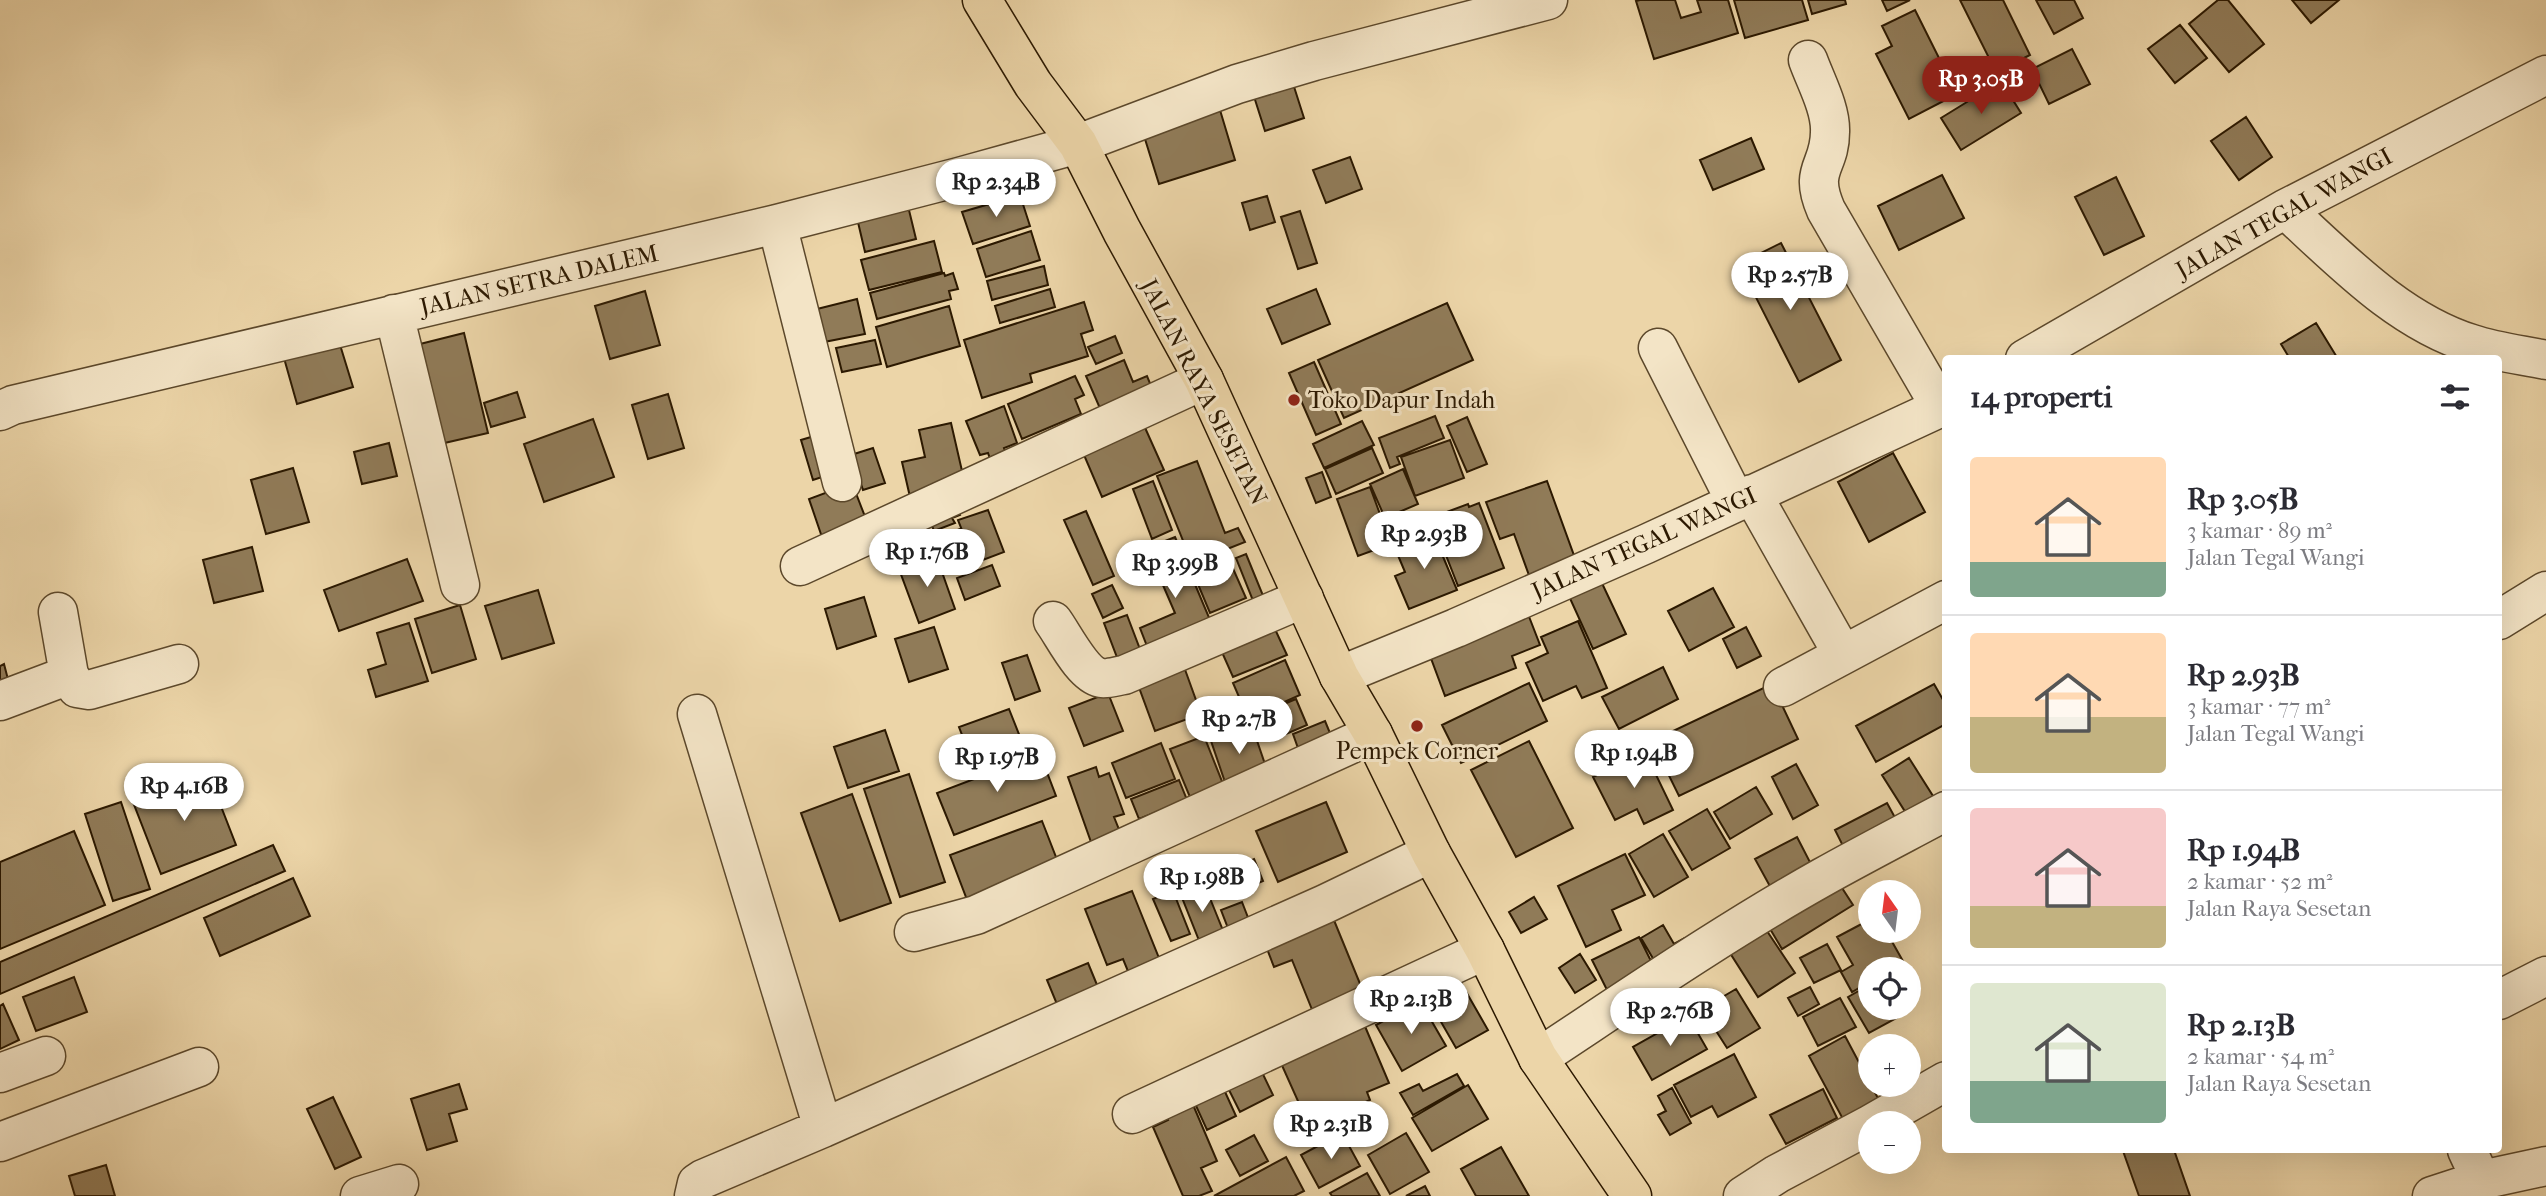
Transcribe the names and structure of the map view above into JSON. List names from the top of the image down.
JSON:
{
  "streets": {
    "main road": ["JALAN RAYA SESETAN"],
    "street": ["JALAN TEGAL WANGI", "JALAN SETRA DALEM"]
  },
  "crossings": [
    ["JALAN TEGAL WANGI", "JALAN RAYA SESETAN"],
    ["JALAN SETRA DALEM", "JALAN RAYA SESETAN"]
  ],
  "places": ["Toko Dapur Indah", "Pempek Corner"],
  "north": "top",
  "page": {
    "price": [
      "Rp 3.05B",
      "Rp 2.34B",
      "Rp 2.57B",
      "Rp 2.93B",
      "Rp 1.76B",
      "Rp 3.99B",
      "Rp 2.7B",
      "Rp 1.94B",
      "Rp 1.97B",
      "Rp 4.16B",
      "Rp 1.98B",
      "Rp 2.13B",
      "Rp 2.76B",
      "Rp 2.31B"
    ],
    "heading": "14 properti",
    "list": [
      {
        "name": "Rp 3.05B",
        "note": "3 kamar · 89 m² · Jalan Tegal Wangi"
      },
      {
        "name": "Rp 2.93B",
        "note": "3 kamar · 77 m² · Jalan Tegal Wangi"
      },
      {
        "name": "Rp 1.94B",
        "note": "2 kamar · 52 m² · Jalan Raya Sesetan"
      },
      {
        "name": "Rp 2.13B",
        "note": "2 kamar · 54 m² · Jalan Raya Sesetan"
      }
    ],
    "map_buttons": ["+", "−"]
  }
}
